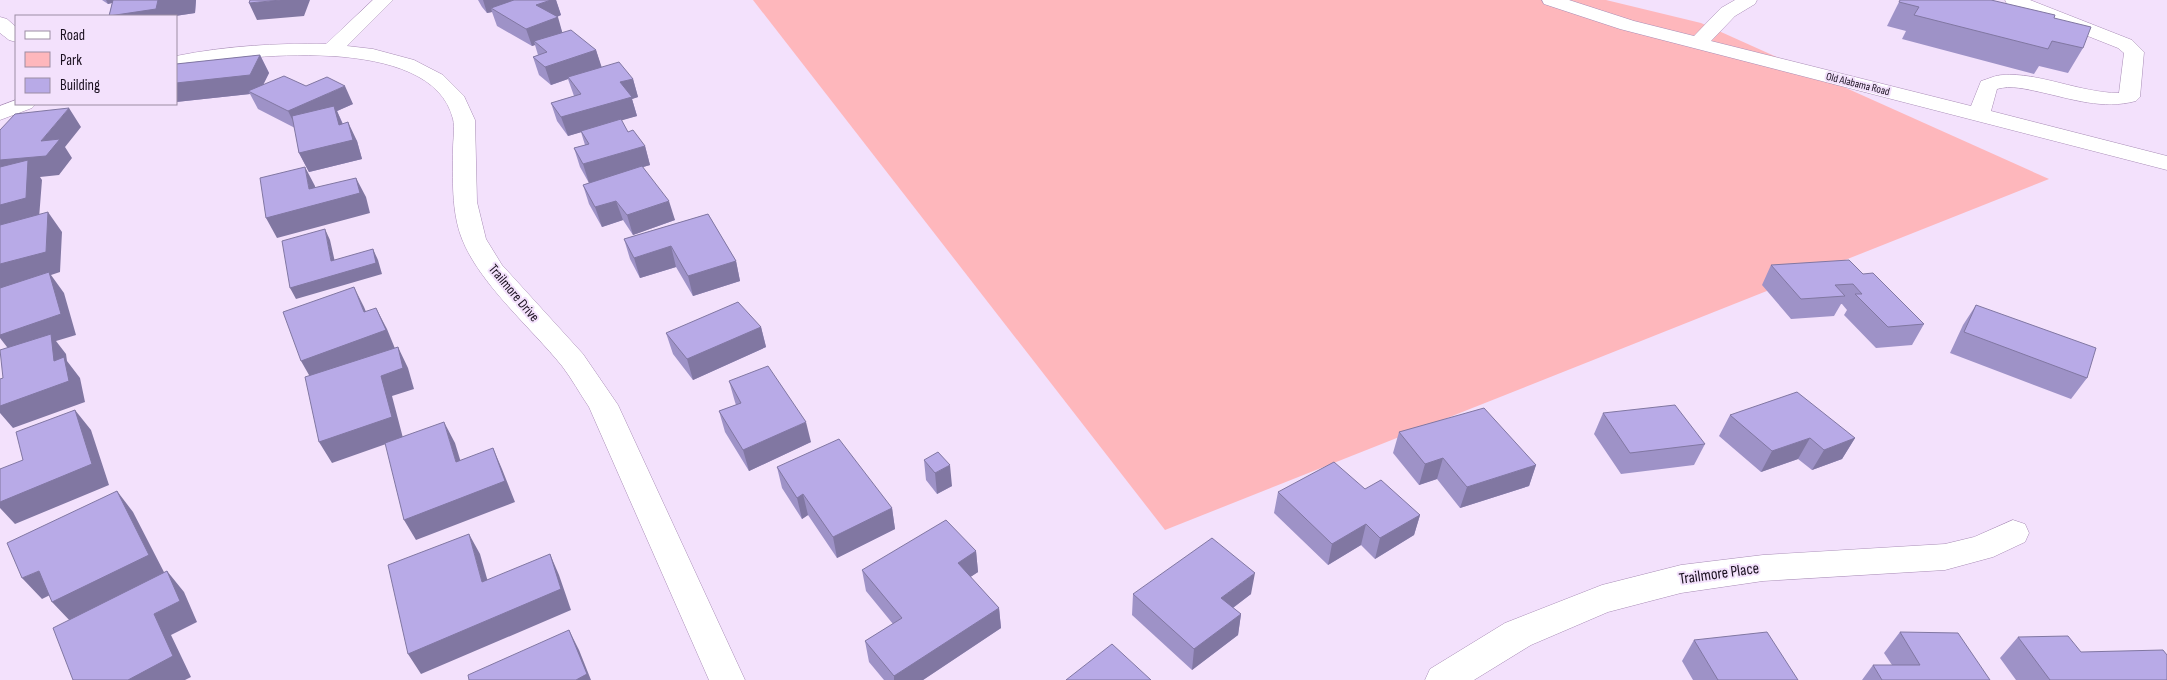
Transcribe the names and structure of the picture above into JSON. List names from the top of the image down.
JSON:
{
  "streets": {
    "street": ["Old Alabama Road", "Trailmore Drive", "Trailmore Place"]
  },
  "legend": ["Road", "Park", "Building"]
}
